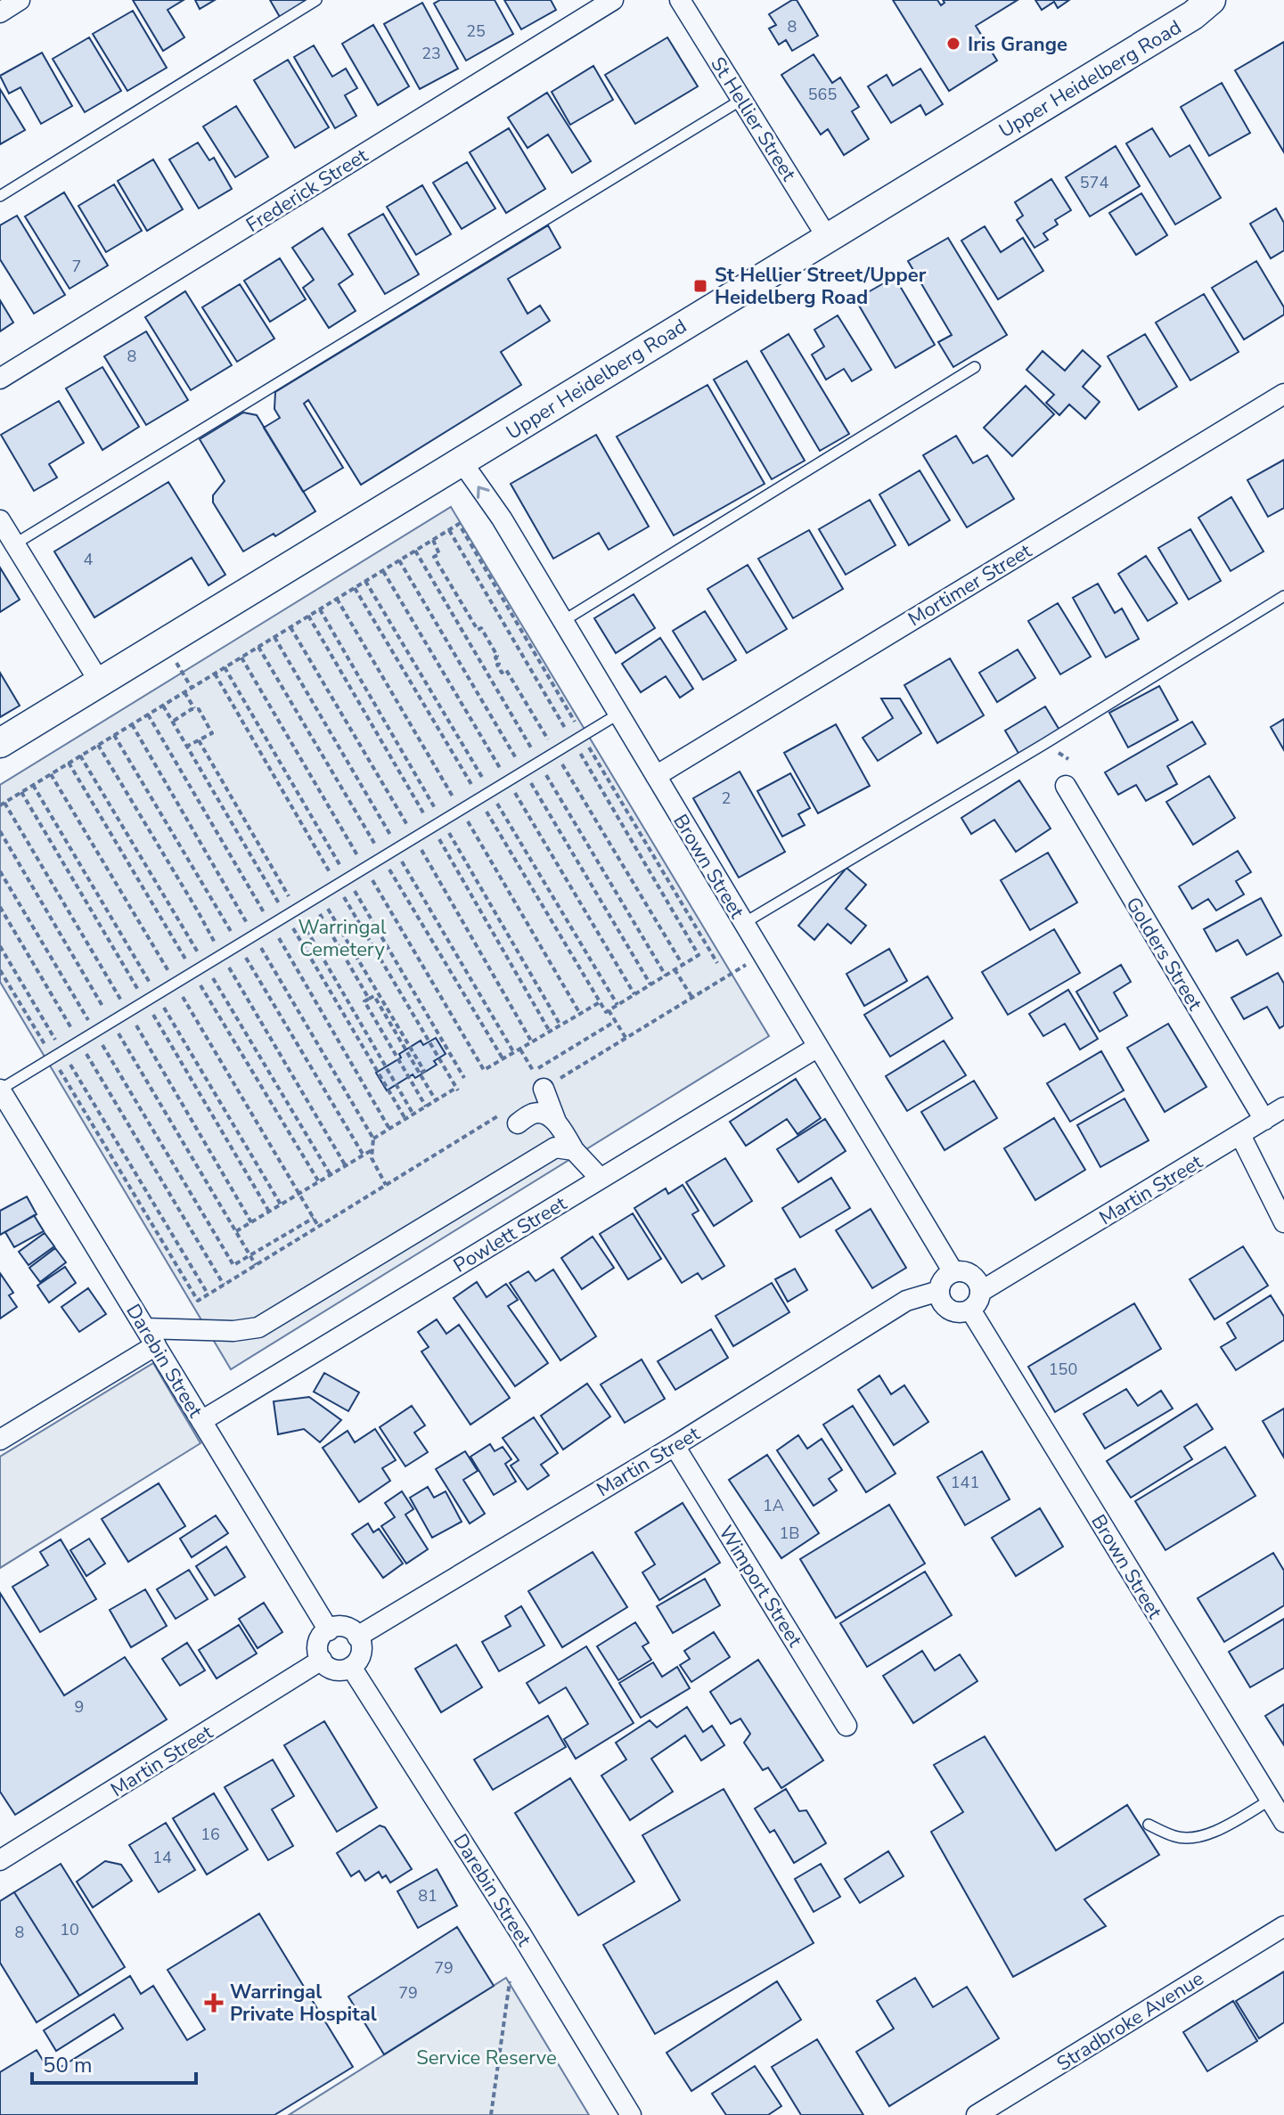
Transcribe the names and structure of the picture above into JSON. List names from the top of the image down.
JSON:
{
  "streets": {
    "main road": ["Upper Heidelberg Road"],
    "street": [
      "St Hellier Street",
      "Frederick Street",
      "Mortimer Street",
      "Brown Street",
      "Golders Street",
      "Martin Street",
      "Powlett Street",
      "Darebin Street",
      "Wimport Street",
      "Stradbroke Avenue"
    ]
  },
  "crossings": [
    ["Upper Heidelberg Road", "St Hellier Street"],
    ["Upper Heidelberg Road", "Brown Street"],
    ["Mortimer Street", "Brown Street"],
    ["Brown Street", "Martin Street"],
    ["Brown Street", "Powlett Street"],
    ["Golders Street", "Martin Street"],
    ["Martin Street", "Darebin Street"],
    ["Martin Street", "Wimport Street"],
    ["Powlett Street", "Darebin Street"]
  ],
  "parks": ["Warringal Cemetery", "Service Reserve"],
  "places": {
    "other": ["Iris Grange"],
    "transit": ["St Hellier Street/Upper Heidelberg Road"],
    "health": ["Warringal Private Hospital"]
  },
  "house_numbers": [
    "8",
    "25",
    "23",
    "565",
    "574",
    "7",
    "8",
    "4",
    "2",
    "150",
    "141",
    "1A",
    "1B",
    "9",
    "16",
    "14",
    "81",
    "10",
    "8",
    "79",
    "79"
  ],
  "scale_bar": "50 m"
}
